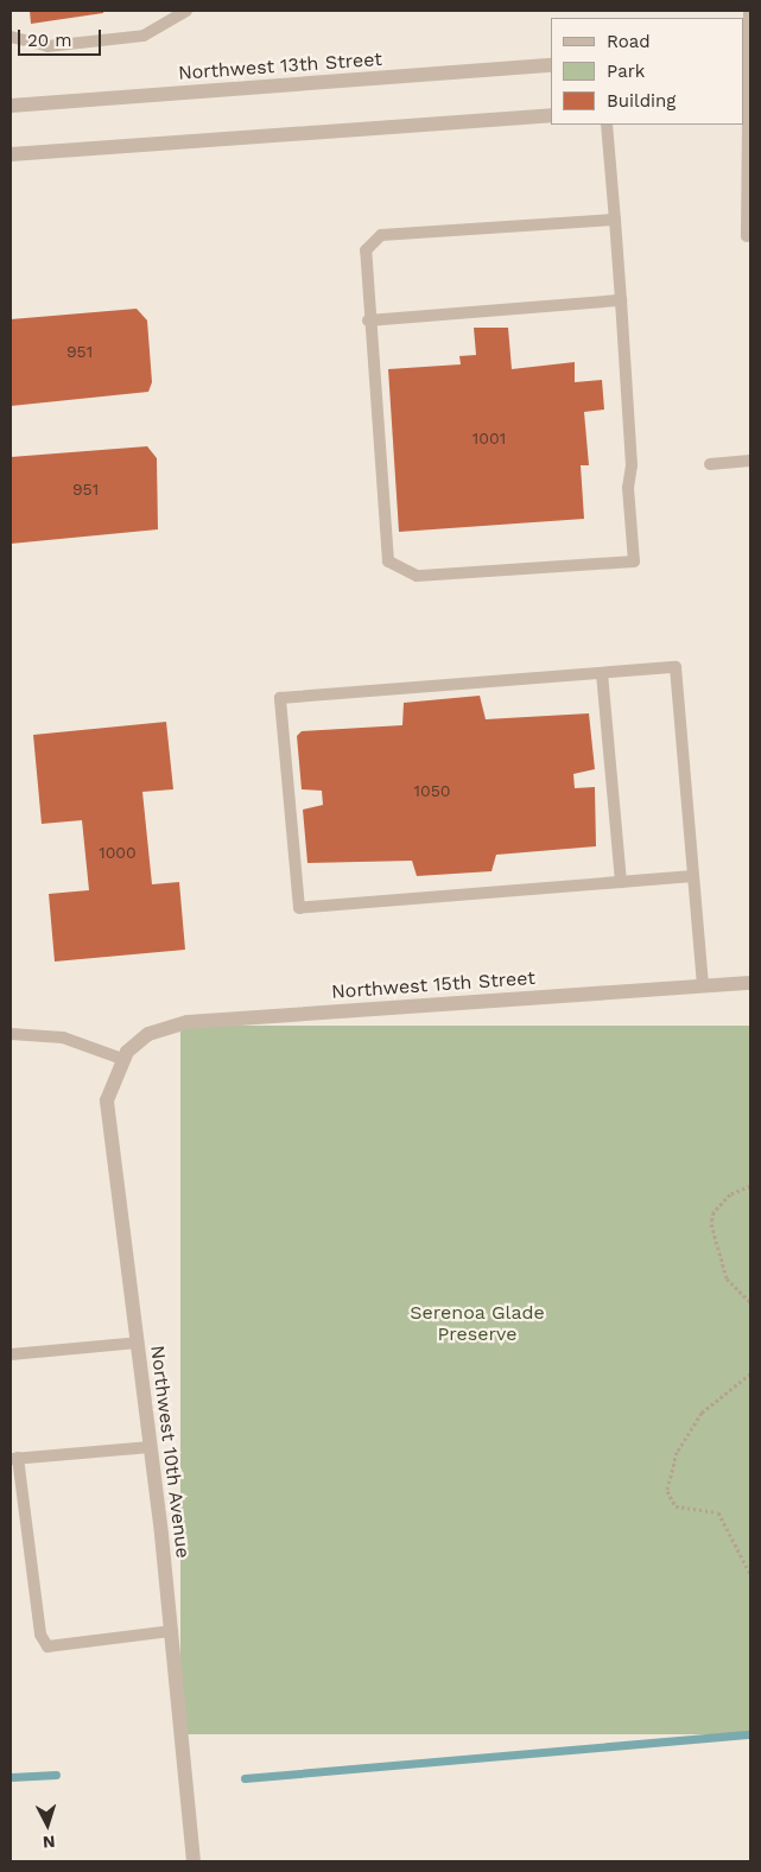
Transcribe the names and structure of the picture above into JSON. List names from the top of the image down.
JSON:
{
  "streets": {
    "street": ["Northwest 13th Street", "Northwest 15th Street", "Northwest 10th Avenue"]
  },
  "crossings": [
    ["Northwest 15th Street", "Northwest 10th Avenue"]
  ],
  "parks": ["Serenoa Glade Preserve"],
  "house_numbers": [
    "951",
    "1001",
    "951",
    "1050",
    "1000"
  ],
  "legend": ["Road", "Park", "Building"],
  "scale_bar": "20 m",
  "north": "bottom"
}
